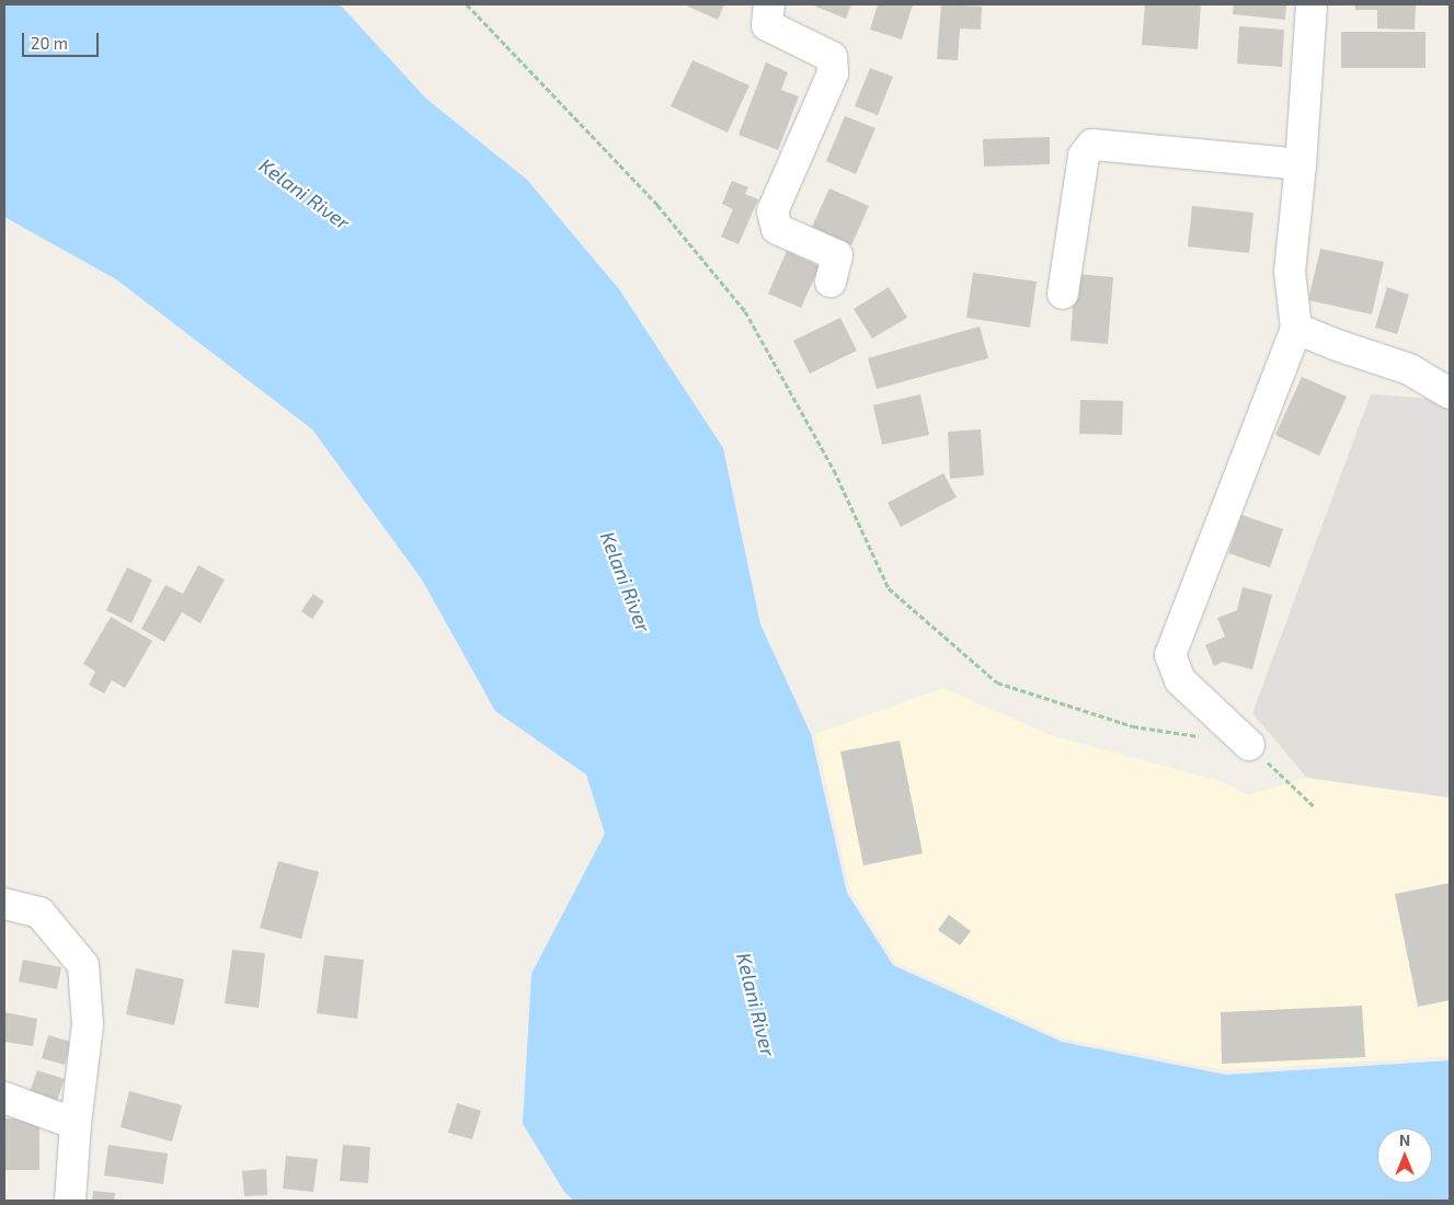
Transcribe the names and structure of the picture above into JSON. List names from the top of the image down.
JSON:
{
  "water": ["Kelani River"],
  "scale_bar": "20 m",
  "north": "top"
}
